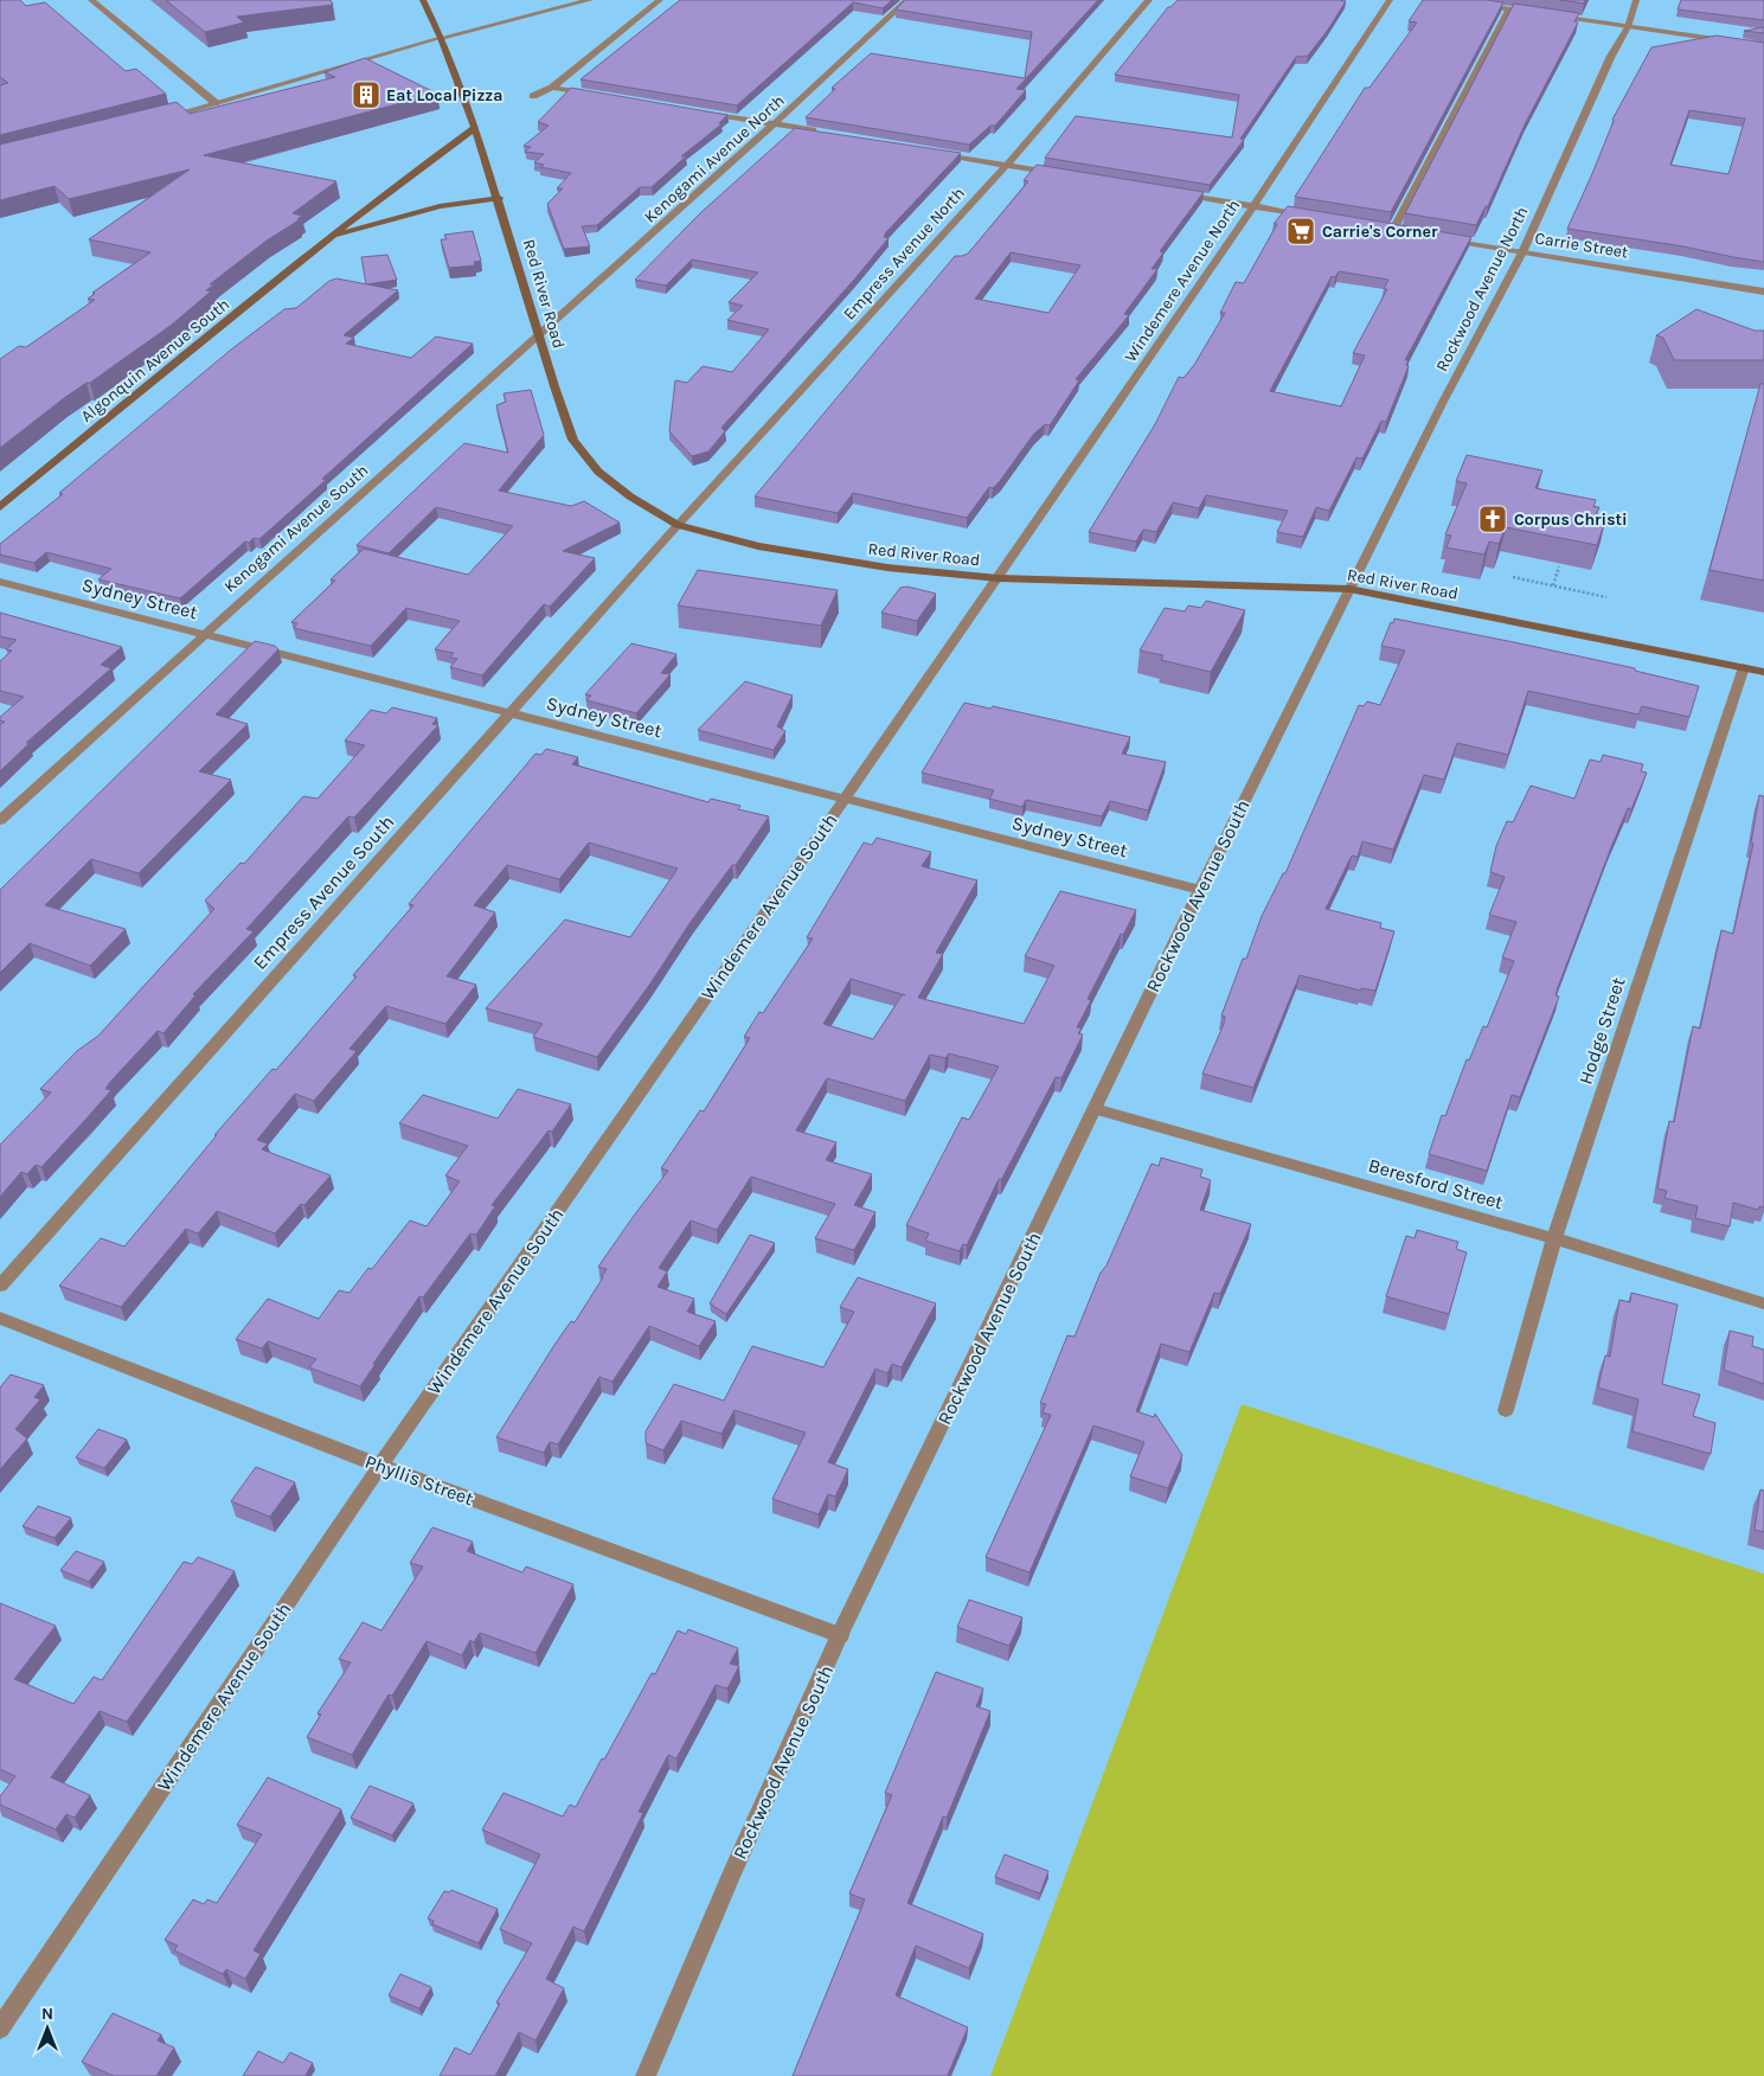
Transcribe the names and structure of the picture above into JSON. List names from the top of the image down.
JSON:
{
  "streets": {
    "main road": ["Red River Road", "Algonquin Avenue South"],
    "street": [
      "Kenogami Avenue North",
      "Carrie Street",
      "Empress Avenue North",
      "Windemere Avenue North",
      "Rockwood Avenue North",
      "Kenogami Avenue South",
      "Sydney Street",
      "Empress Avenue South",
      "Rockwood Avenue South",
      "Windemere Avenue South",
      "Hodge Street",
      "Beresford Street",
      "Phyllis Street"
    ]
  },
  "crossings": [
    ["Kenogami Avenue North", "Red River Road"],
    ["Kenogami Avenue North", "Kenogami Avenue South"],
    ["Carrie Street", "Rockwood Avenue North"],
    ["Empress Avenue North", "Red River Road"],
    ["Empress Avenue North", "Empress Avenue South"],
    ["Windemere Avenue North", "Red River Road"],
    ["Windemere Avenue North", "Windemere Avenue South"],
    ["Rockwood Avenue North", "Red River Road"],
    ["Rockwood Avenue North", "Rockwood Avenue South"],
    ["Red River Road", "Algonquin Avenue South"],
    ["Red River Road", "Kenogami Avenue South"],
    ["Red River Road", "Empress Avenue South"],
    ["Red River Road", "Rockwood Avenue South"],
    ["Red River Road", "Windemere Avenue South"],
    ["Red River Road", "Hodge Street"],
    ["Kenogami Avenue South", "Sydney Street"],
    ["Sydney Street", "Empress Avenue South"],
    ["Sydney Street", "Rockwood Avenue South"],
    ["Sydney Street", "Windemere Avenue South"],
    ["Rockwood Avenue South", "Beresford Street"],
    ["Rockwood Avenue South", "Phyllis Street"],
    ["Windemere Avenue South", "Phyllis Street"],
    ["Hodge Street", "Beresford Street"]
  ],
  "places": {
    "building": ["Eat Local Pizza"],
    "supermarket": ["Carrie's Corner"],
    "church": ["Corpus Christi"]
  },
  "north": "top"
}
